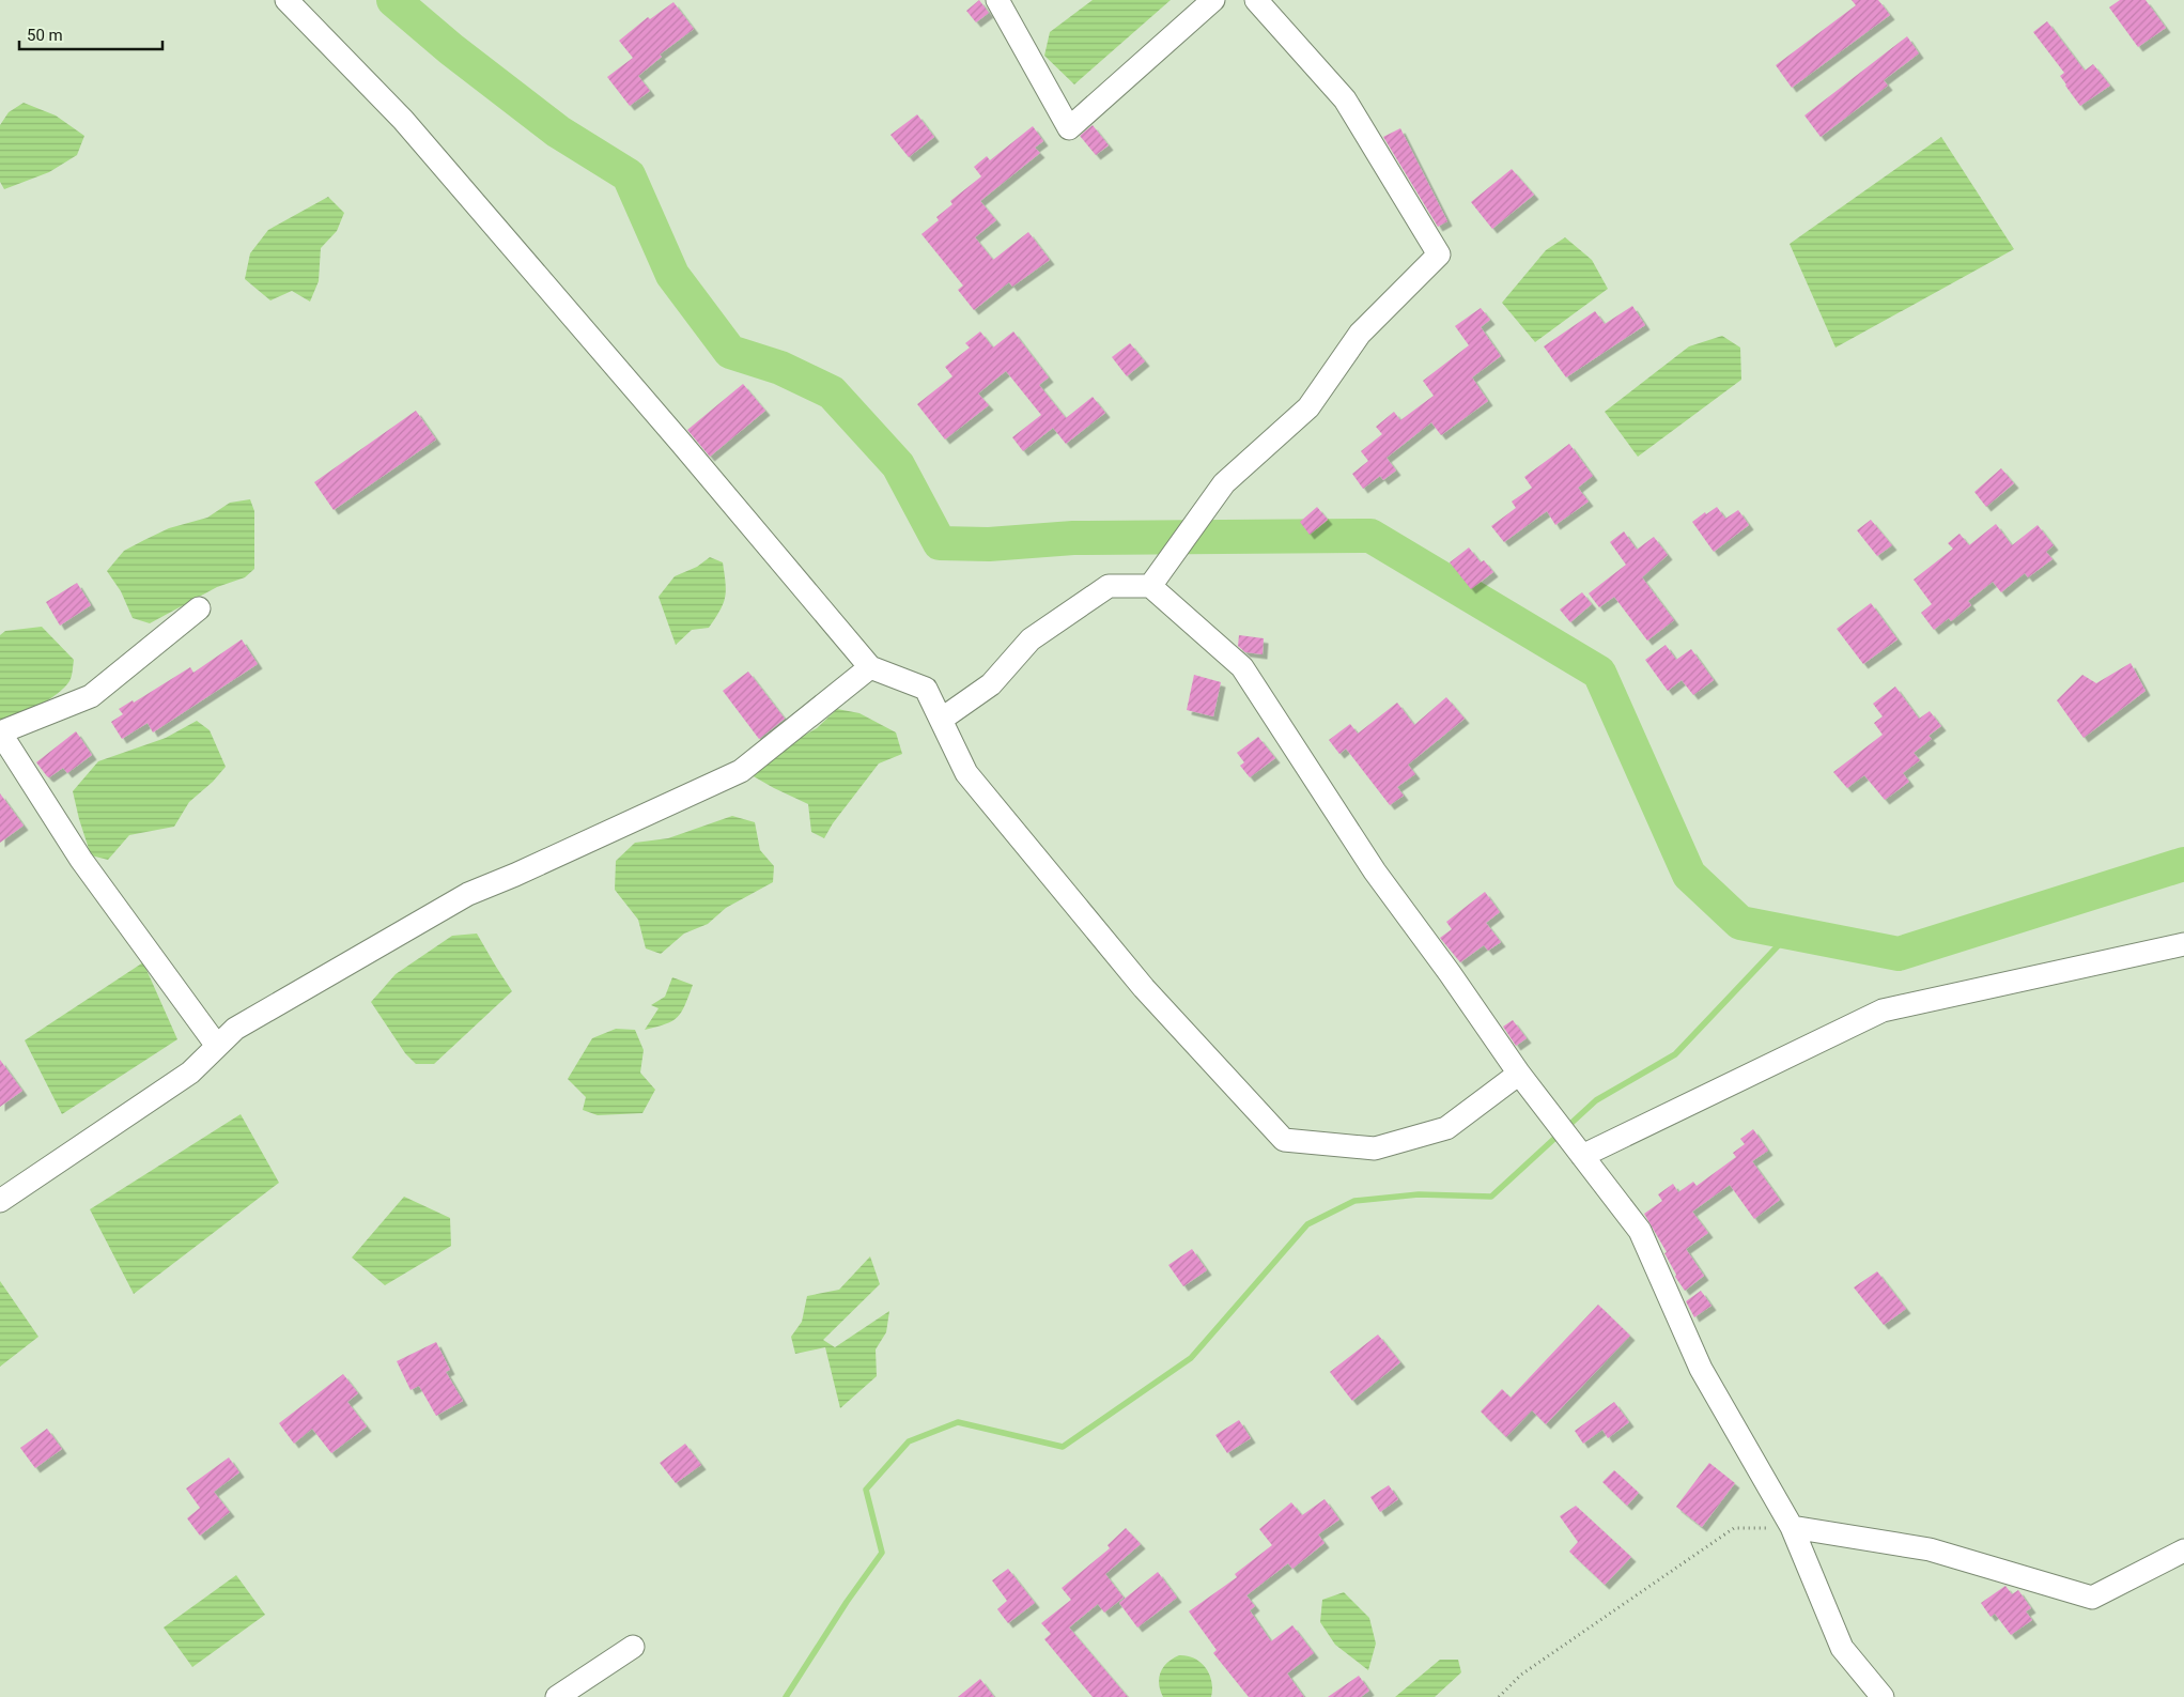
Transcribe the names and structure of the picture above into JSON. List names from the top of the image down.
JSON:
{
  "scale_bar": "50 m"
}
